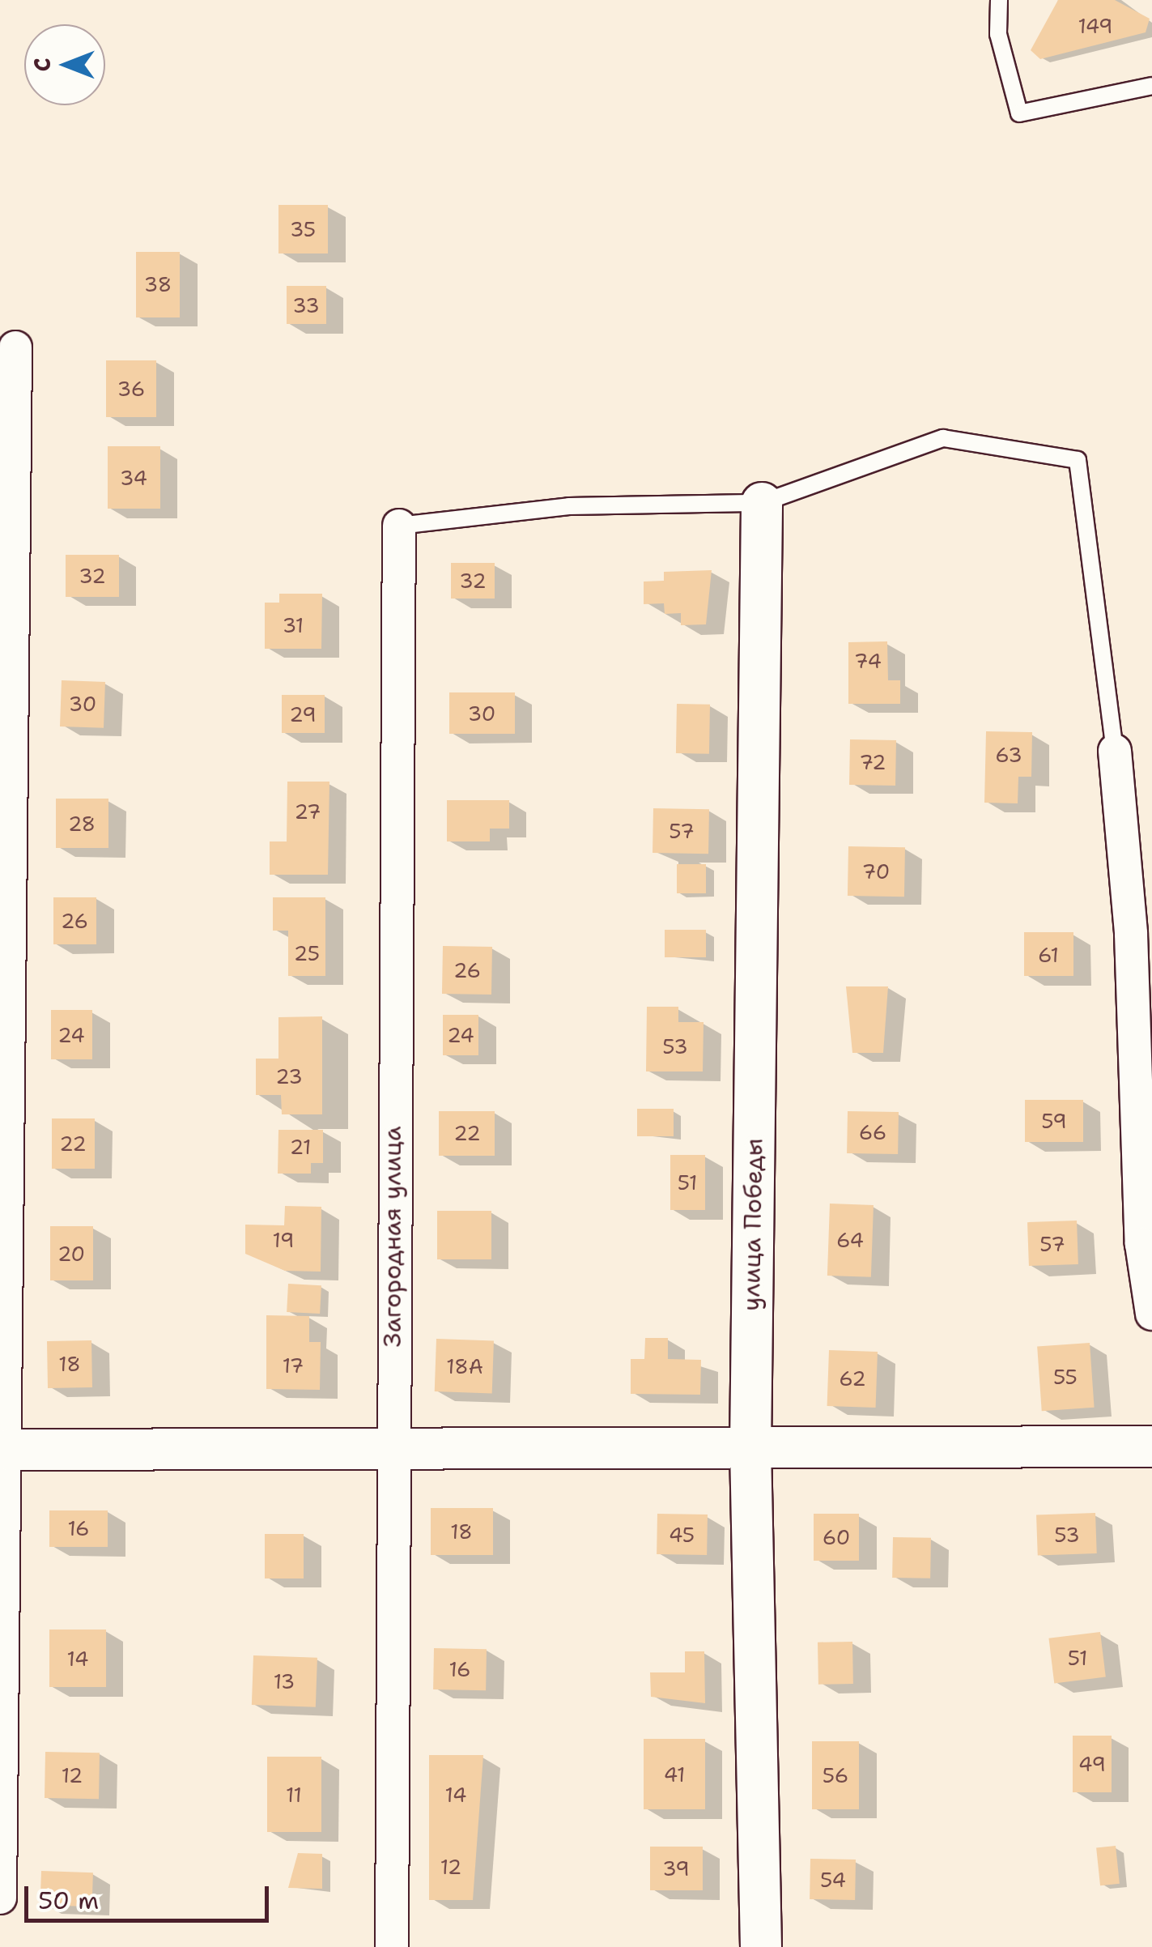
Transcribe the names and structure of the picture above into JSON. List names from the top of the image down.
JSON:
{
  "streets": {
    "street": ["улица Победы", "Загородная улица"]
  },
  "house_numbers": [
    "149",
    "35",
    "38",
    "33",
    "36",
    "34",
    "32",
    "32",
    "31",
    "74",
    "30",
    "30",
    "29",
    "63",
    "72",
    "27",
    "28",
    "57",
    "70",
    "26",
    "25",
    "61",
    "26",
    "24",
    "24",
    "53",
    "23",
    "59",
    "66",
    "22",
    "22",
    "21",
    "51",
    "19",
    "64",
    "57",
    "20",
    "18",
    "17",
    "18А",
    "55",
    "62",
    "16",
    "18",
    "45",
    "53",
    "60",
    "51",
    "14",
    "16",
    "13",
    "49",
    "41",
    "12",
    "56",
    "11",
    "14",
    "12",
    "39",
    "54"
  ],
  "scale_bar": "50 m",
  "north": "left"
}
